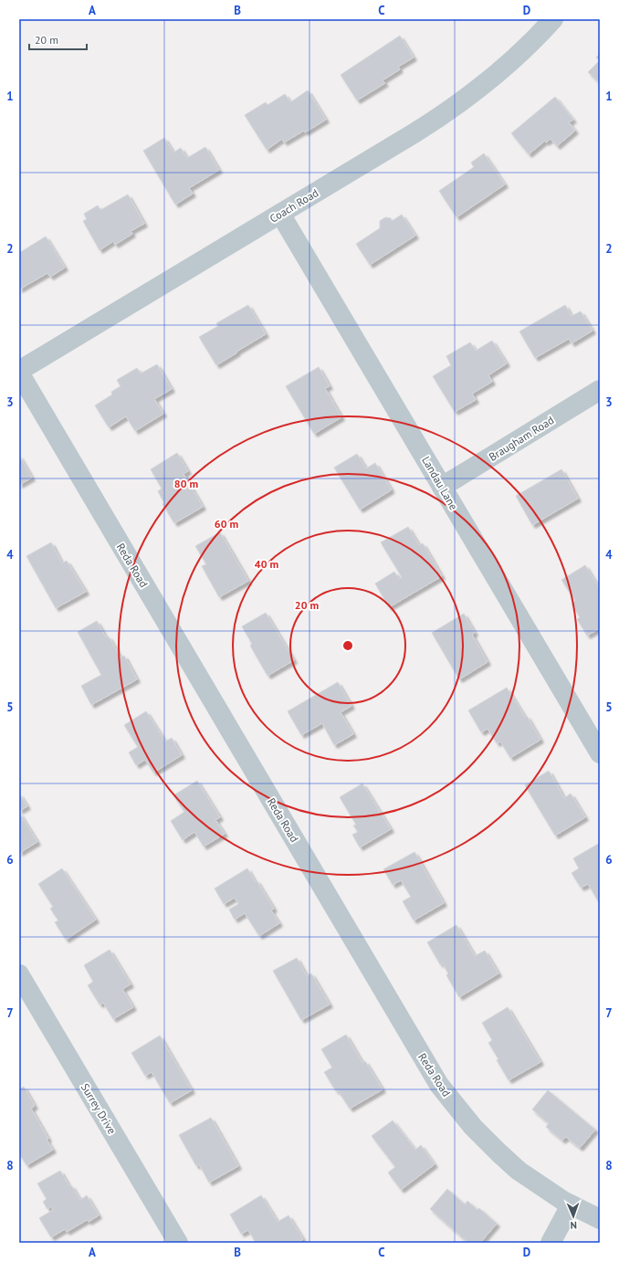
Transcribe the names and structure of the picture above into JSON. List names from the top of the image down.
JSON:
{
  "streets": {
    "street": [
      "Coach Road",
      "Braugham Road",
      "Landau Lane",
      "Reda Road",
      "Surrey Drive"
    ]
  },
  "crossings": [
    ["Coach Road", "Landau Lane"],
    ["Coach Road", "Reda Road"],
    ["Braugham Road", "Landau Lane"]
  ],
  "scale_bar": "20 m",
  "north": "bottom",
  "grid": {
    "columns": [
      "A",
      "B",
      "C",
      "D"
    ],
    "rows": [
      "1",
      "2",
      "3",
      "4",
      "5",
      "6",
      "7",
      "8"
    ]
  },
  "rings": [
    "80 m",
    "60 m",
    "40 m",
    "20 m"
  ]
}
